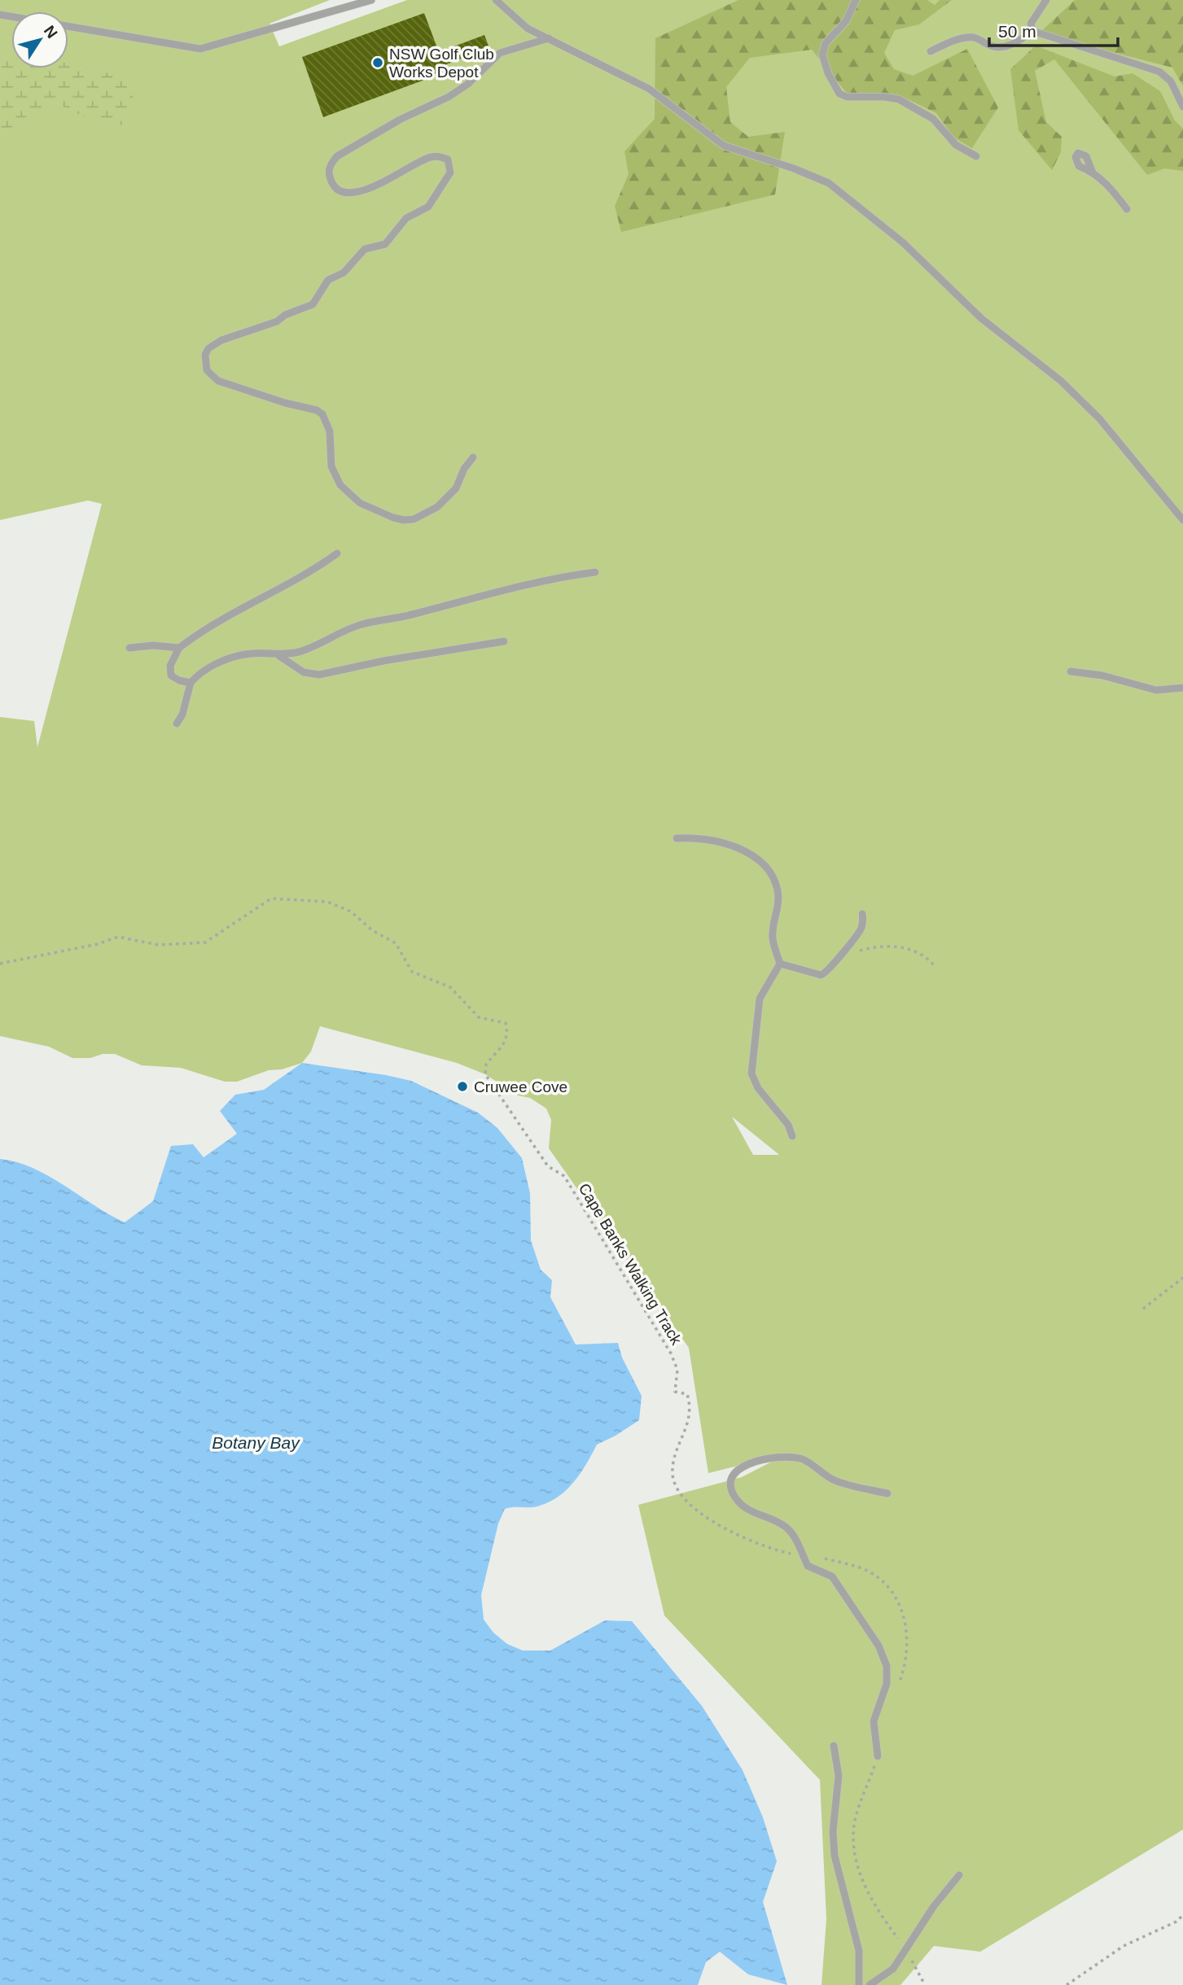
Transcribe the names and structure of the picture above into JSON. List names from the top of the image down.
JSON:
{
  "streets": {
    "path": ["Cape Banks Walking Track"]
  },
  "water": ["Botany Bay"],
  "places": ["NSW Golf Club Works Depot", "Cruwee Cove"],
  "scale_bar": "50 m",
  "north": "top right"
}
